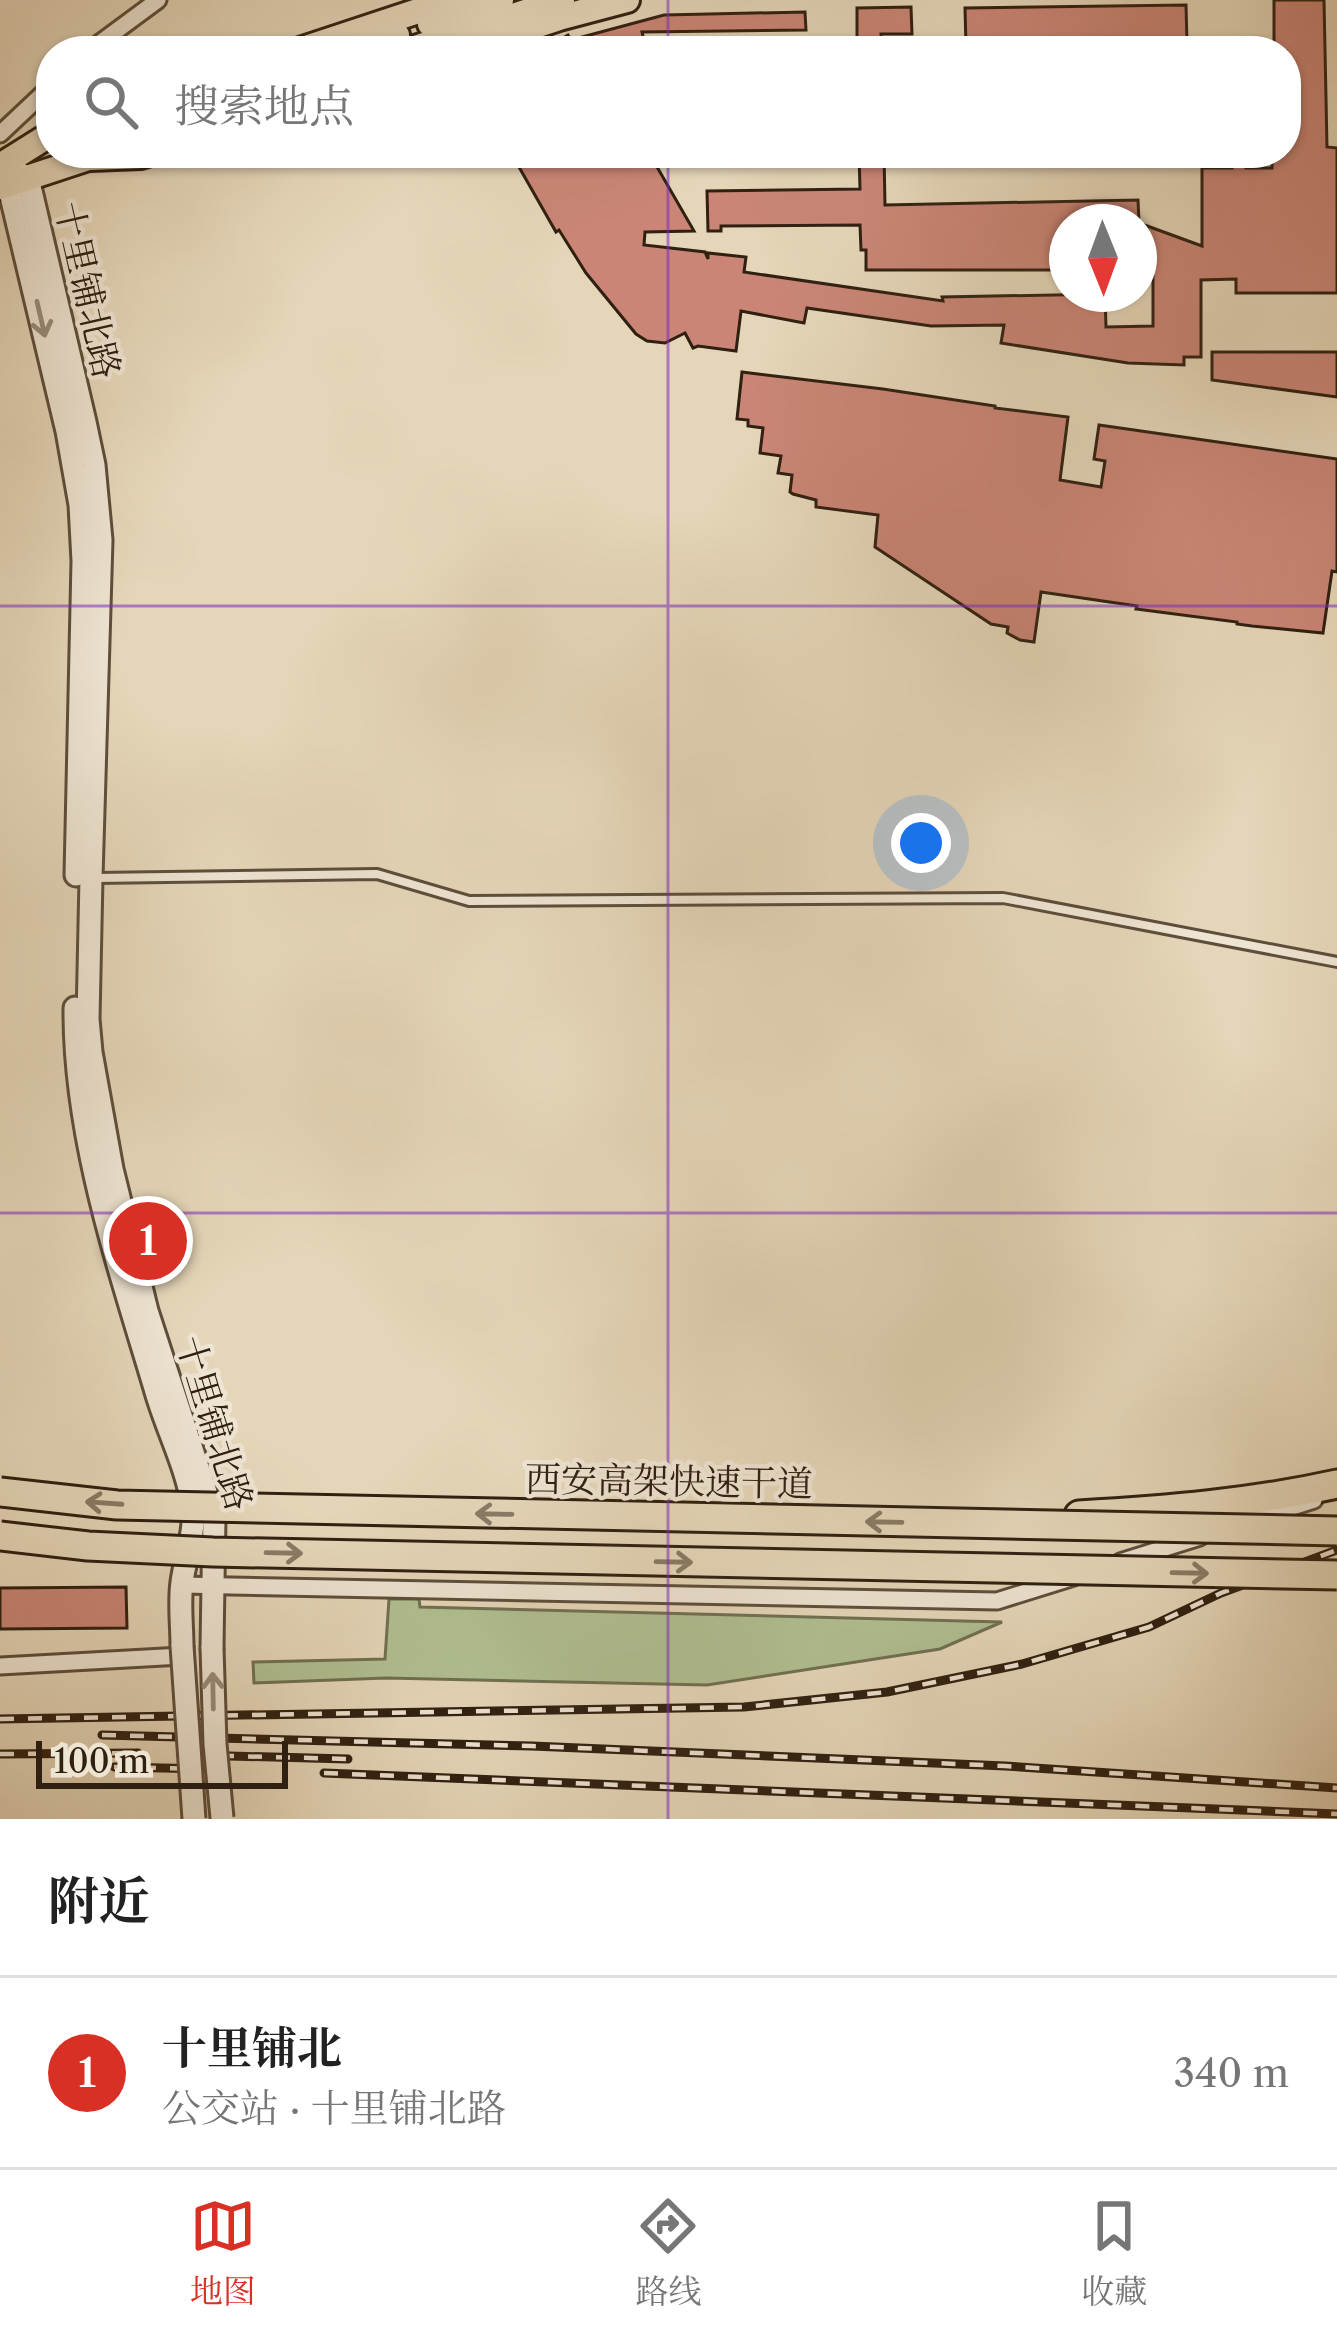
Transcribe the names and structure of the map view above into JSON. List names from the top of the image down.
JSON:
{
  "streets": {
    "highway": ["西安高架快速干道"],
    "street": ["十里铺北路"]
  },
  "scale_bar": "100 m",
  "north": "bottom",
  "page": {
    "search": "搜索地点",
    "pins": "1",
    "scale": "100 m",
    "heading": "附近",
    "list": [
      {
        "mark": "1",
        "name": "十里铺北",
        "note": "公交站 · 十里铺北路",
        "value": "340 m"
      }
    ],
    "nav": ["地图", "路线", "收藏"]
  }
}
